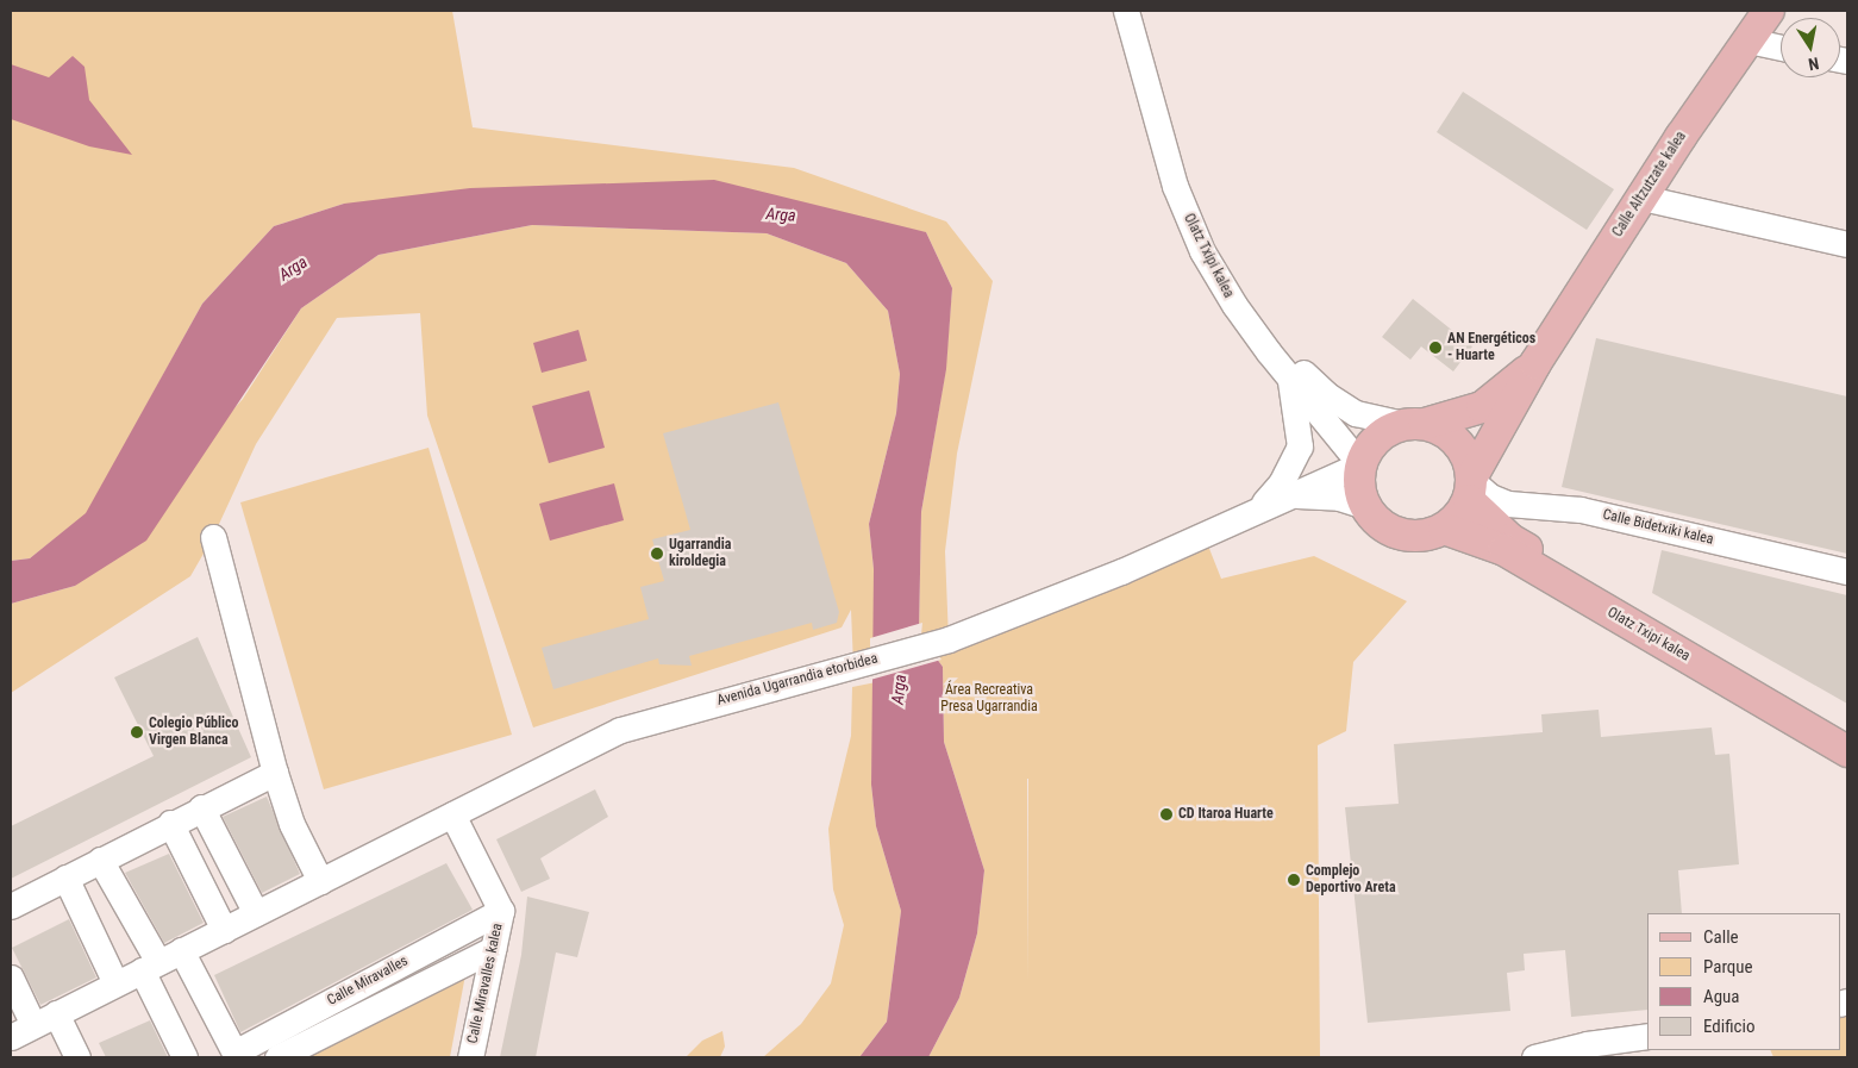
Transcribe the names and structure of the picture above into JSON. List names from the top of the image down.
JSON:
{
  "streets": {
    "main road": ["Calle Altzutzate kalea", "Olatz Txipi kalea"],
    "street": [
      "Calle Bidetxiki kalea",
      "Avenida Ugarrandia etorbidea",
      "Calle Miravalles",
      "Calle Miravalles kalea"
    ]
  },
  "crossings": [
    ["Olatz Txipi kalea", "Calle Bidetxiki kalea"],
    ["Olatz Txipi kalea", "Avenida Ugarrandia etorbidea"],
    ["Calle Bidetxiki kalea", "Avenida Ugarrandia etorbidea"],
    ["Avenida Ugarrandia etorbidea", "Calle Miravalles"],
    ["Avenida Ugarrandia etorbidea", "Calle Miravalles kalea"],
    ["Calle Miravalles", "Calle Miravalles kalea"]
  ],
  "water": ["Arga"],
  "parks": ["Área Recreativa Presa Ugarrandia"],
  "places": [
    "AN Energéticos - Huarte",
    "Ugarrandia kiroldegia",
    "Colegio Público Virgen Blanca",
    "CD Itaroa Huarte",
    "Complejo Deportivo Areta"
  ],
  "legend": [
    "Calle",
    "Parque",
    "Agua",
    "Edificio"
  ],
  "north": "bottom"
}
